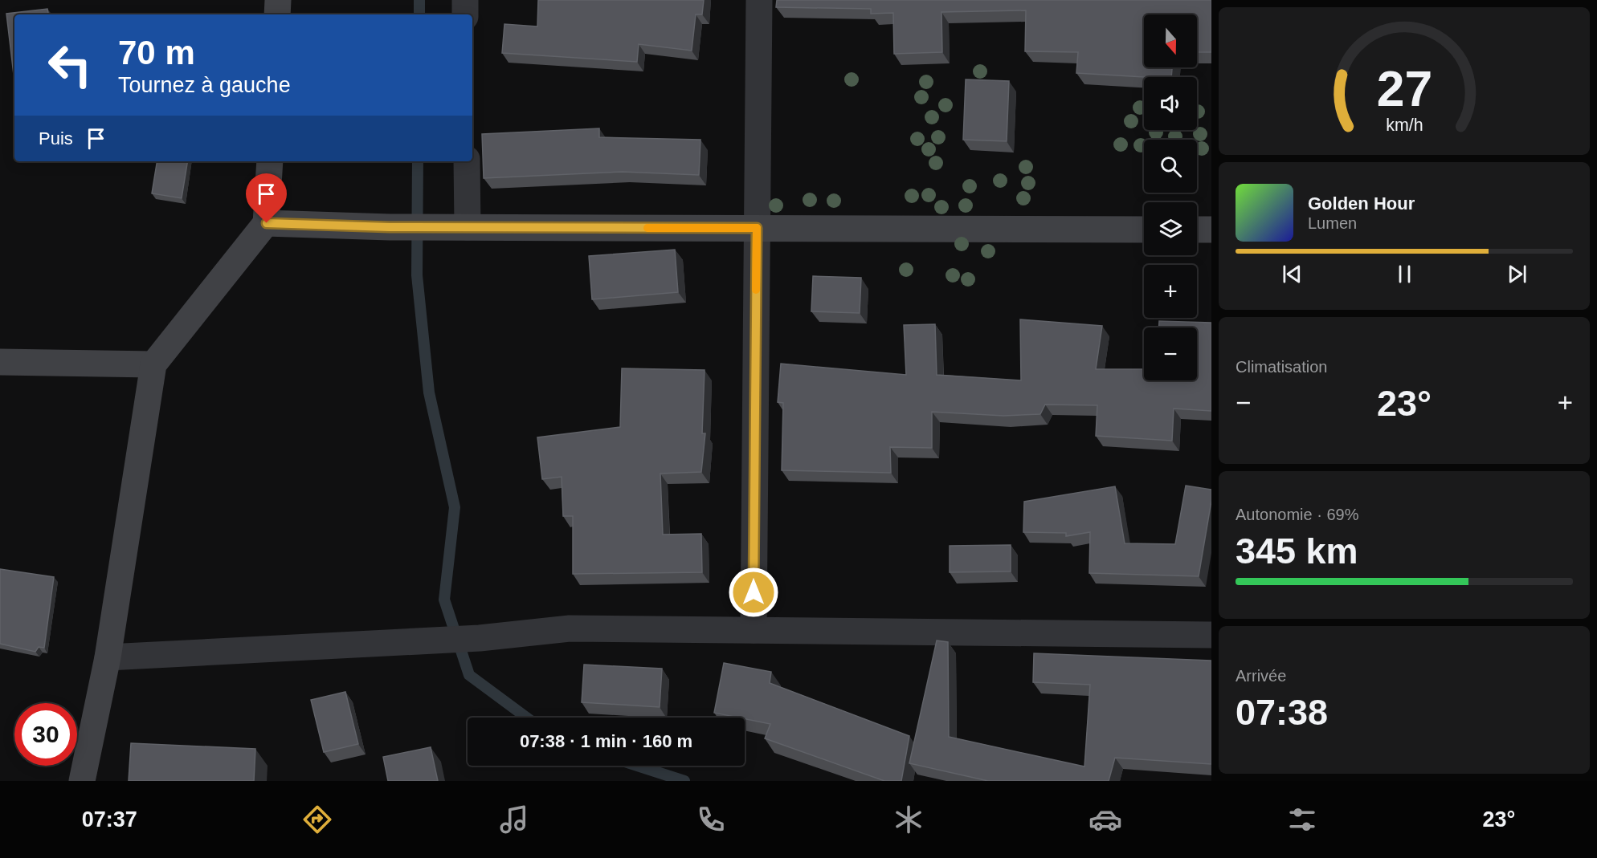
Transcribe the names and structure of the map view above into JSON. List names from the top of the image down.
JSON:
{
  "north": "bottom",
  "page": {
    "map_buttons": ["+", "−"],
    "turn": ["70 m", "Tournez à gauche"],
    "then": "Puis",
    "song": ["Golden Hour", "Lumen"],
    "tile": [
      "Climatisation",
      ["Autonomie · 69%", "345 km"],
      ["Arrivée", "07:38"]
    ],
    "heat": ["−", "23°", "+"],
    "limit": "30",
    "trip": "07:38 · 1 min · 160 m",
    "tabs": ["07:37", "23°"],
    "gauge": ["27", "km/h"]
  }
}
